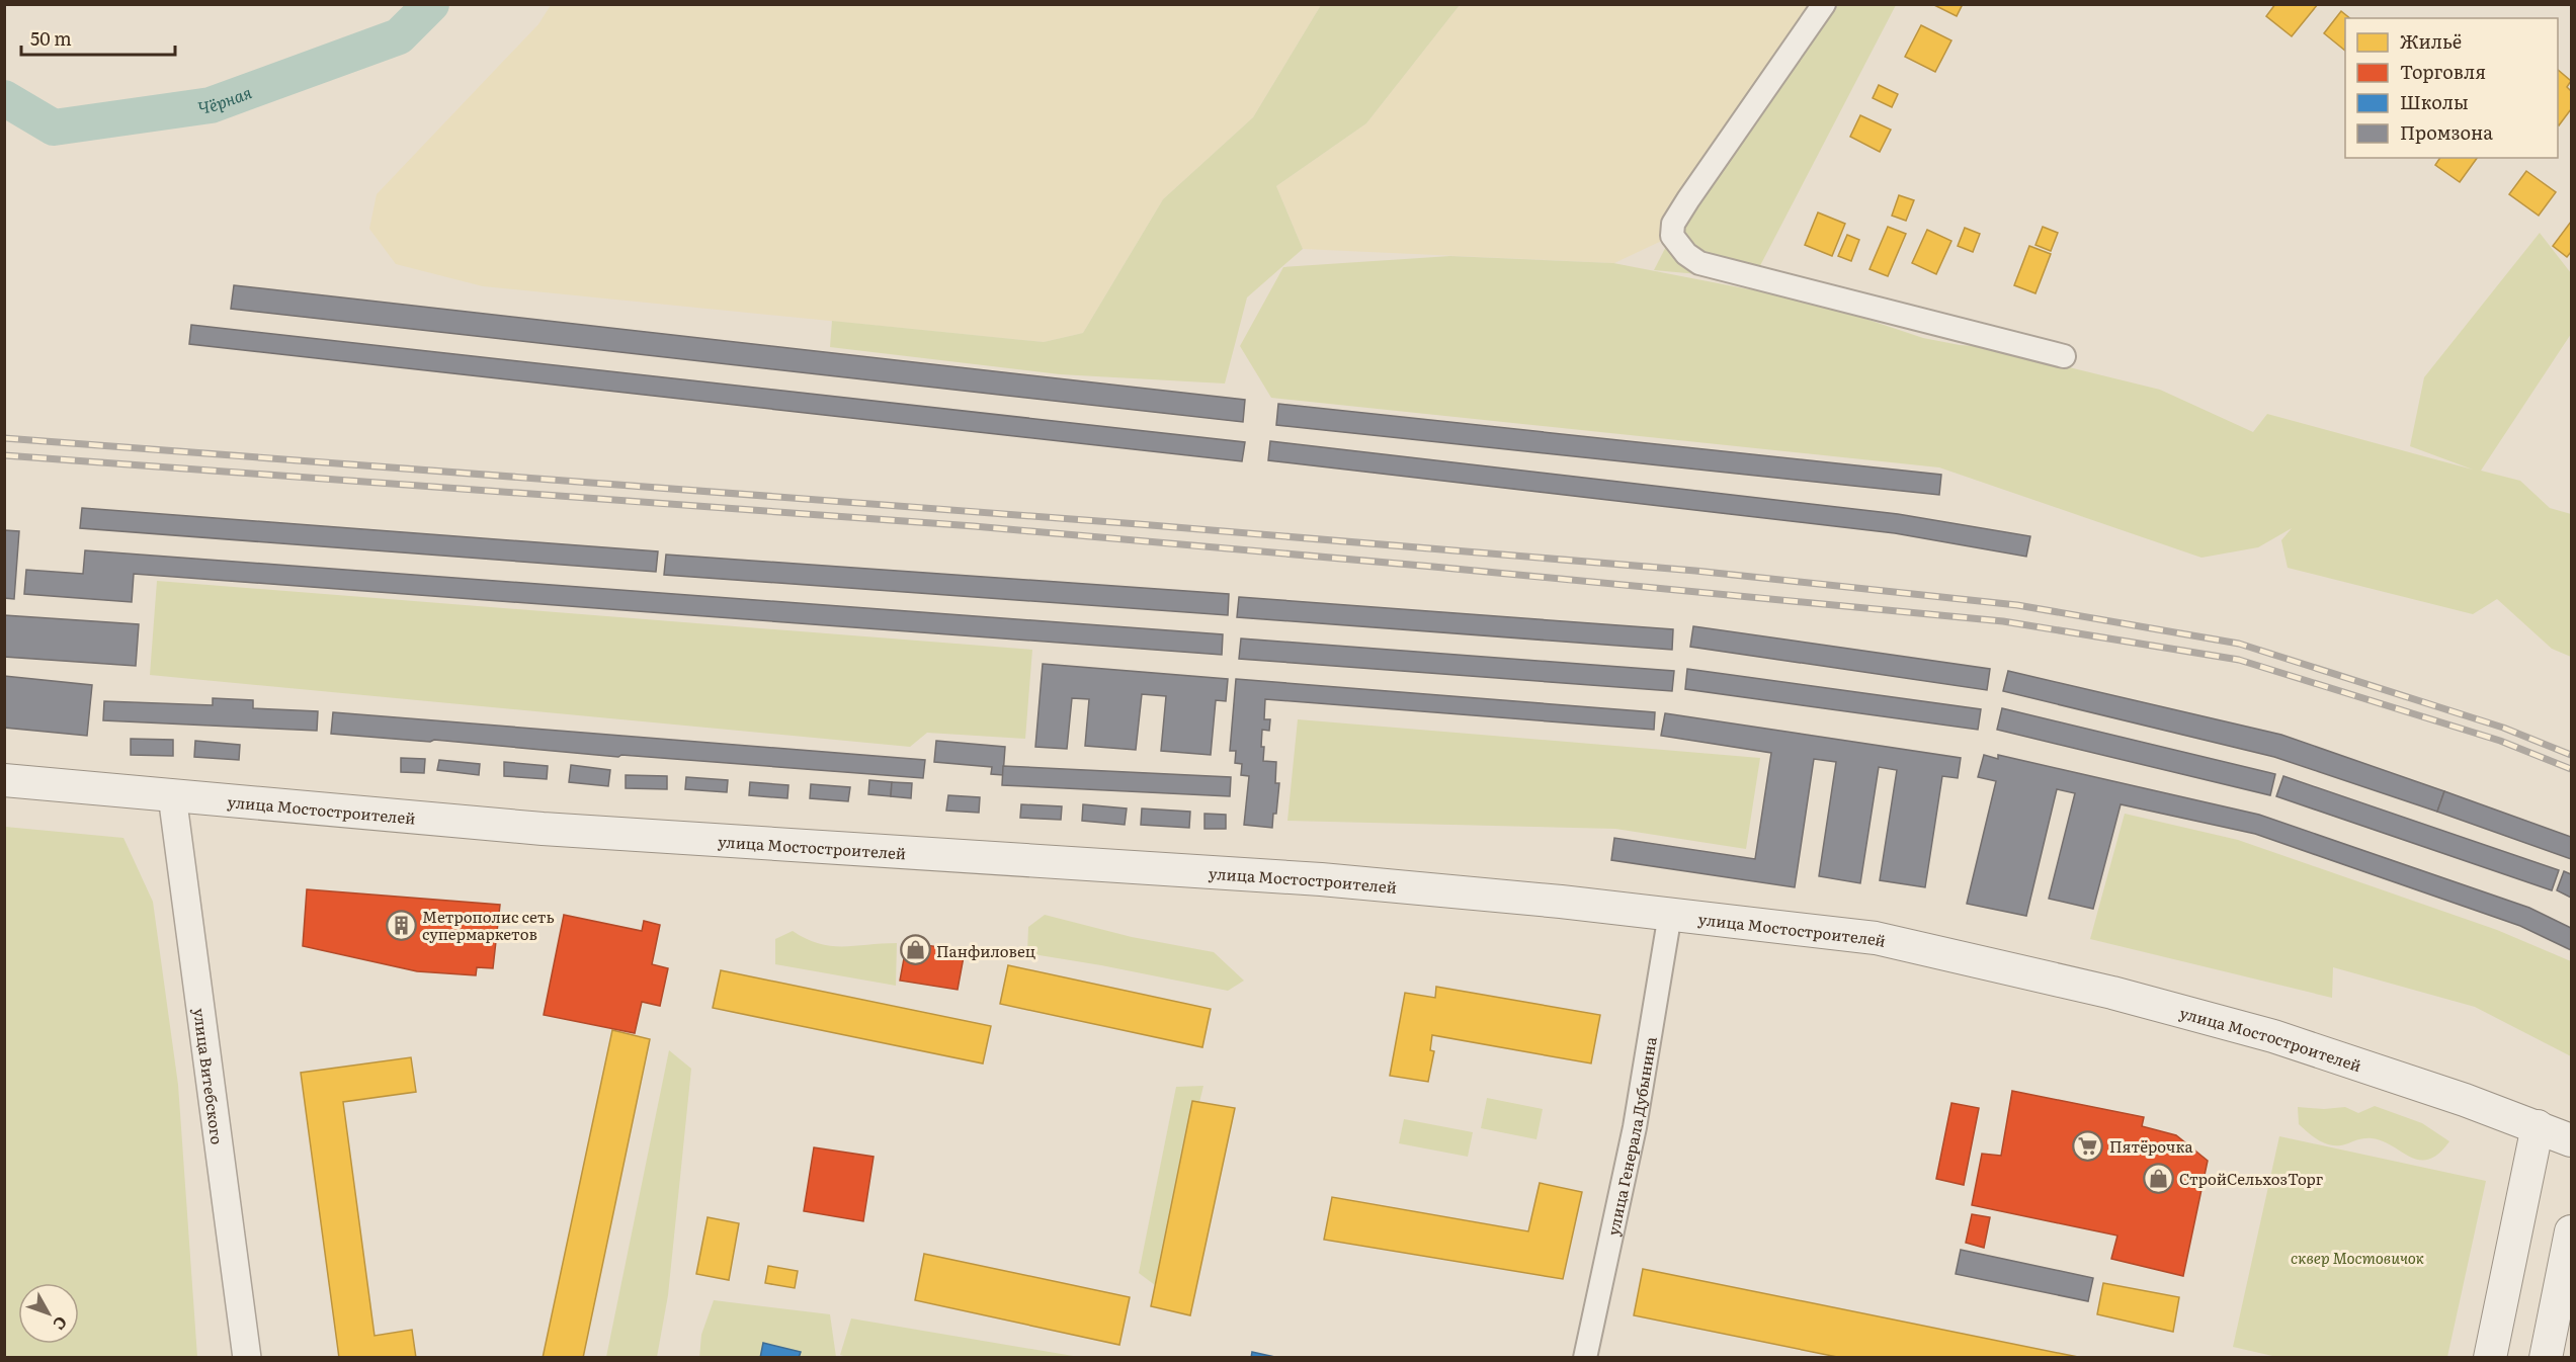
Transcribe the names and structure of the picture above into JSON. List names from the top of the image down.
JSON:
{
  "streets": {
    "main road": ["улица Мостостроителей"],
    "street": ["улица Витебского", "улица Генерала Дубынина"]
  },
  "crossings": [
    ["улица Мостостроителей", "улица Витебского"],
    ["улица Мостостроителей", "улица Генерала Дубынина"]
  ],
  "water": ["Чёрная"],
  "parks": ["сквер Мостовичок"],
  "places": {
    "building": ["Метрополис cеть супермаркетов"],
    "shop": ["Панфиловец", "СтройСельхозТорг"],
    "supermarket": ["Пятёрочка"]
  },
  "legend": [
    "Жильё",
    "Торговля",
    "Школы",
    "Промзона"
  ],
  "scale_bar": "50 m",
  "north": "bottom right"
}
